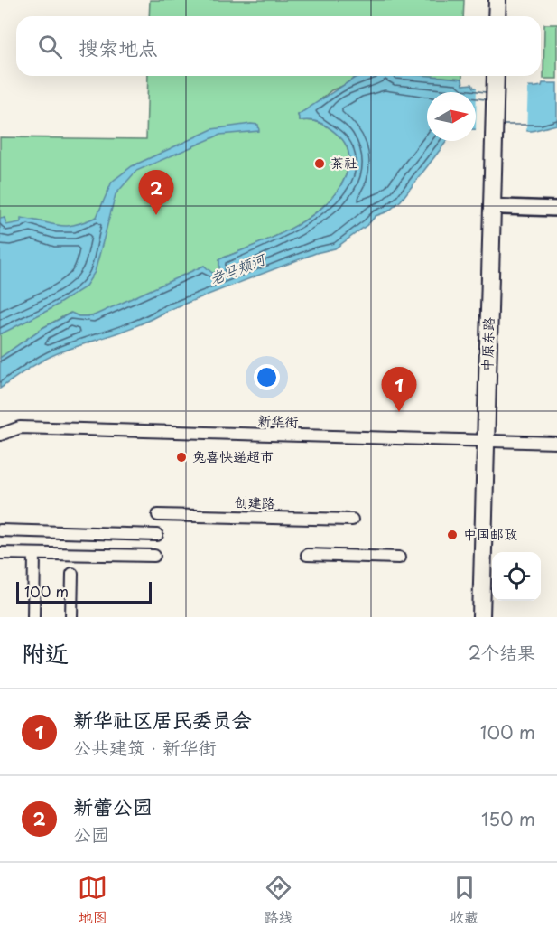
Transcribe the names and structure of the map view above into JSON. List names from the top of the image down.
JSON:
{
  "streets": {
    "main road": ["中原东路"],
    "street": ["新华街", "创建路"]
  },
  "crossings": [
    ["中原东路", "新华街"]
  ],
  "water": ["老马颊河"],
  "places": ["茶社", "兔喜快递超市", "中国邮政"],
  "scale_bar": "100 m",
  "north": "right",
  "page": {
    "search": "搜索地点",
    "pins": ["2", "1"],
    "scale": "100 m",
    "heading": ["附近", "2个结果"],
    "list": [
      {
        "mark": "1",
        "name": "新华社区居民委员会",
        "note": "公共建筑 · 新华街",
        "value": "100 m"
      },
      {
        "mark": "2",
        "name": "新蕾公园",
        "note": "公园",
        "value": "150 m"
      }
    ],
    "nav": ["地图", "路线", "收藏"]
  }
}
